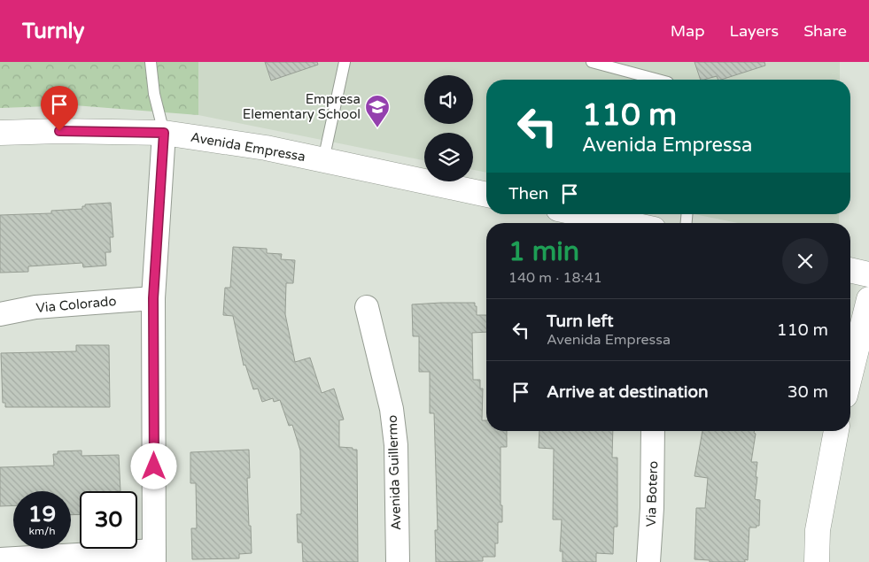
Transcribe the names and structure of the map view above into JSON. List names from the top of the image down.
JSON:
{
  "streets": {
    "street": [
      "Avenida Empressa",
      "Via Colorado",
      "Avenida Guillermo",
      "Via Botero"
    ]
  },
  "places": {
    "school or university": ["Empresa Elementary School"]
  },
  "page": {
    "header": "Turnly",
    "nav": ["Map", "Layers", "Share"],
    "turn": ["110 m", "Avenida Empressa"],
    "then": "Then",
    "heading": ["1 min", "140 m · 18:41"],
    "list": [
      {
        "name": "Turn left",
        "note": "Avenida Empressa",
        "value": "110 m"
      },
      {
        "name": "Arrive at destination",
        "value": "30 m"
      }
    ],
    "speed": "19 km/h",
    "limit": "30"
  }
}
